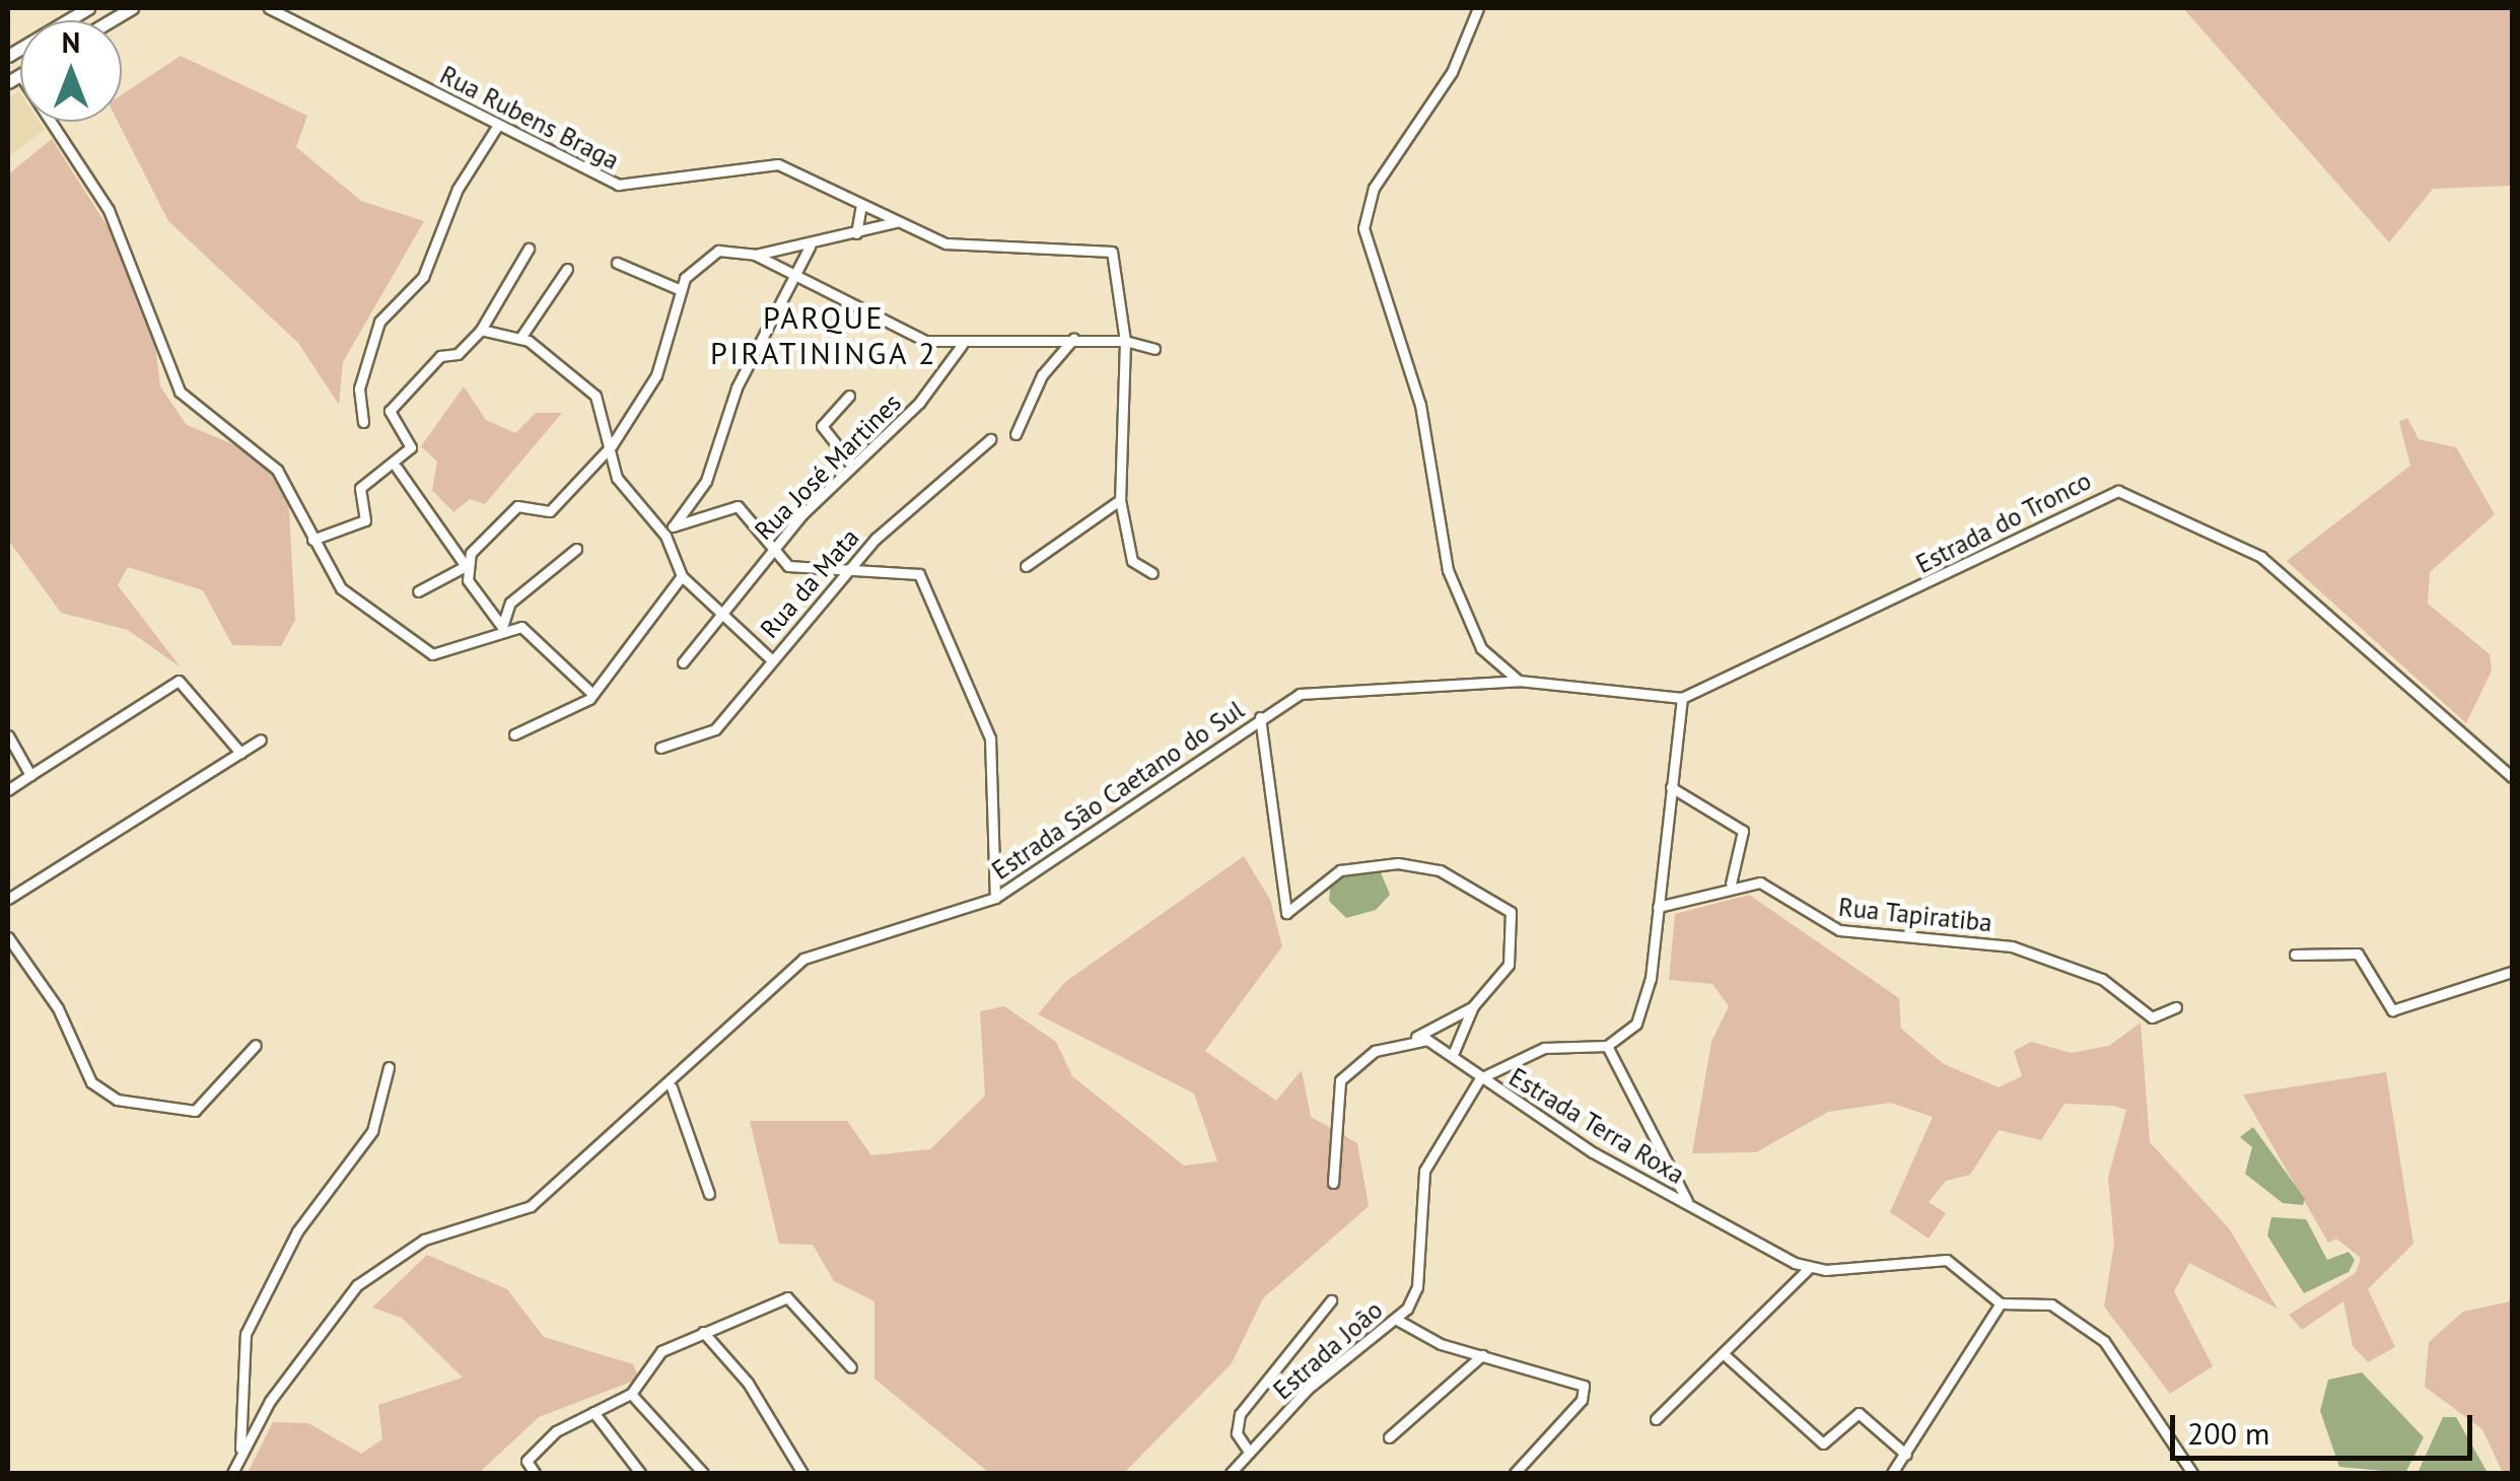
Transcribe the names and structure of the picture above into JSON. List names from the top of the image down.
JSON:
{
  "streets": {
    "street": [
      "Rua Rubens Braga",
      "Rua José Martines",
      "Estrada do Tronco",
      "Rua da Mata",
      "Estrada São Caetano do Sul",
      "Rua Tapiratiba",
      "Estrada Terra Roxa",
      "Estrada João"
    ]
  },
  "crossings": [
    ["Estrada Terra Roxa", "Estrada João"]
  ],
  "districts": ["PARQUE PIRATININGA 2"],
  "scale_bar": "200 m",
  "north": "top"
}
